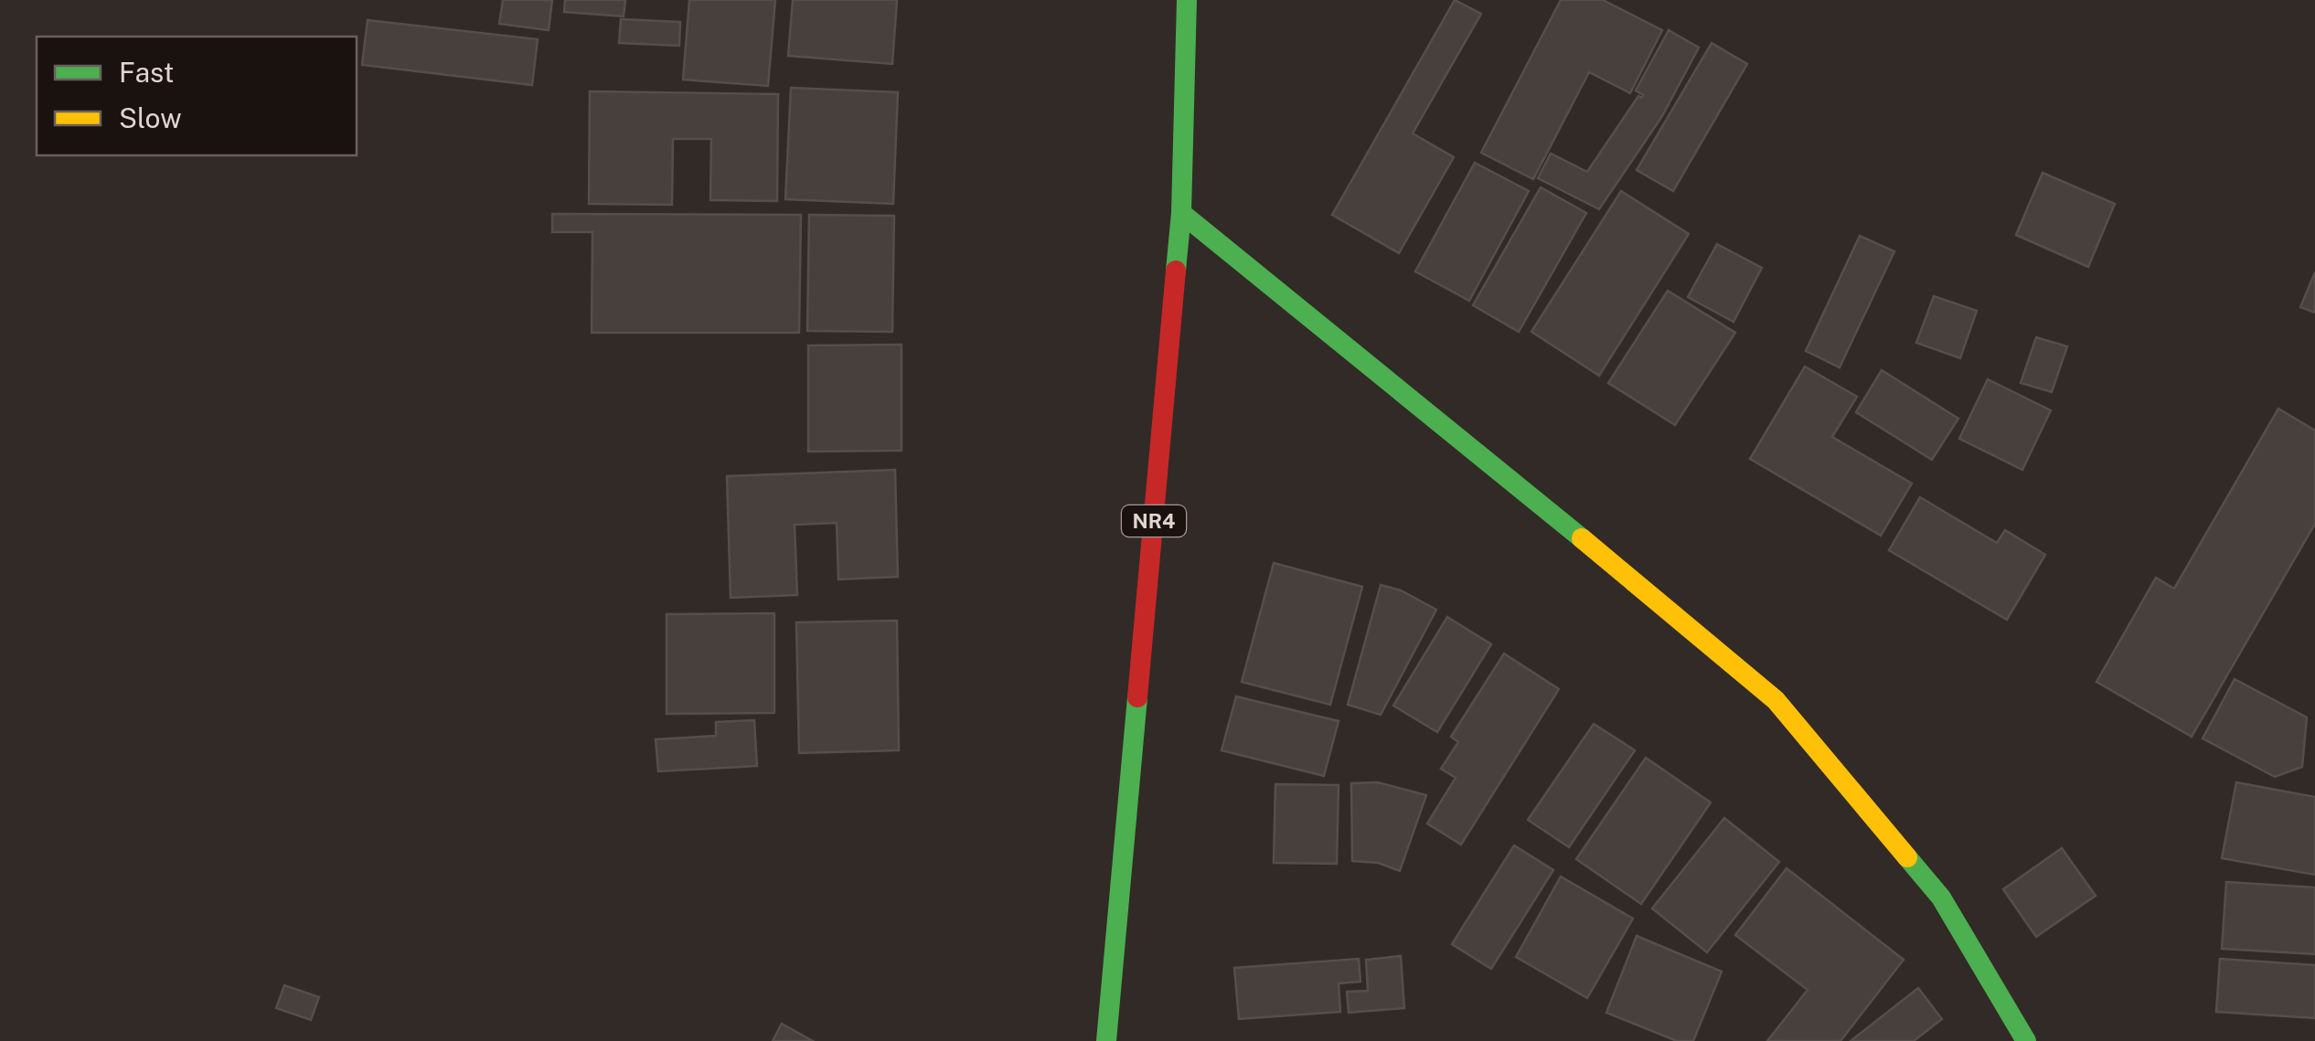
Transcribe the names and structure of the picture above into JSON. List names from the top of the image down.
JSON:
{
  "streets": {
    "main road": ["NR4"]
  },
  "legend": ["Fast", "Slow"]
}
